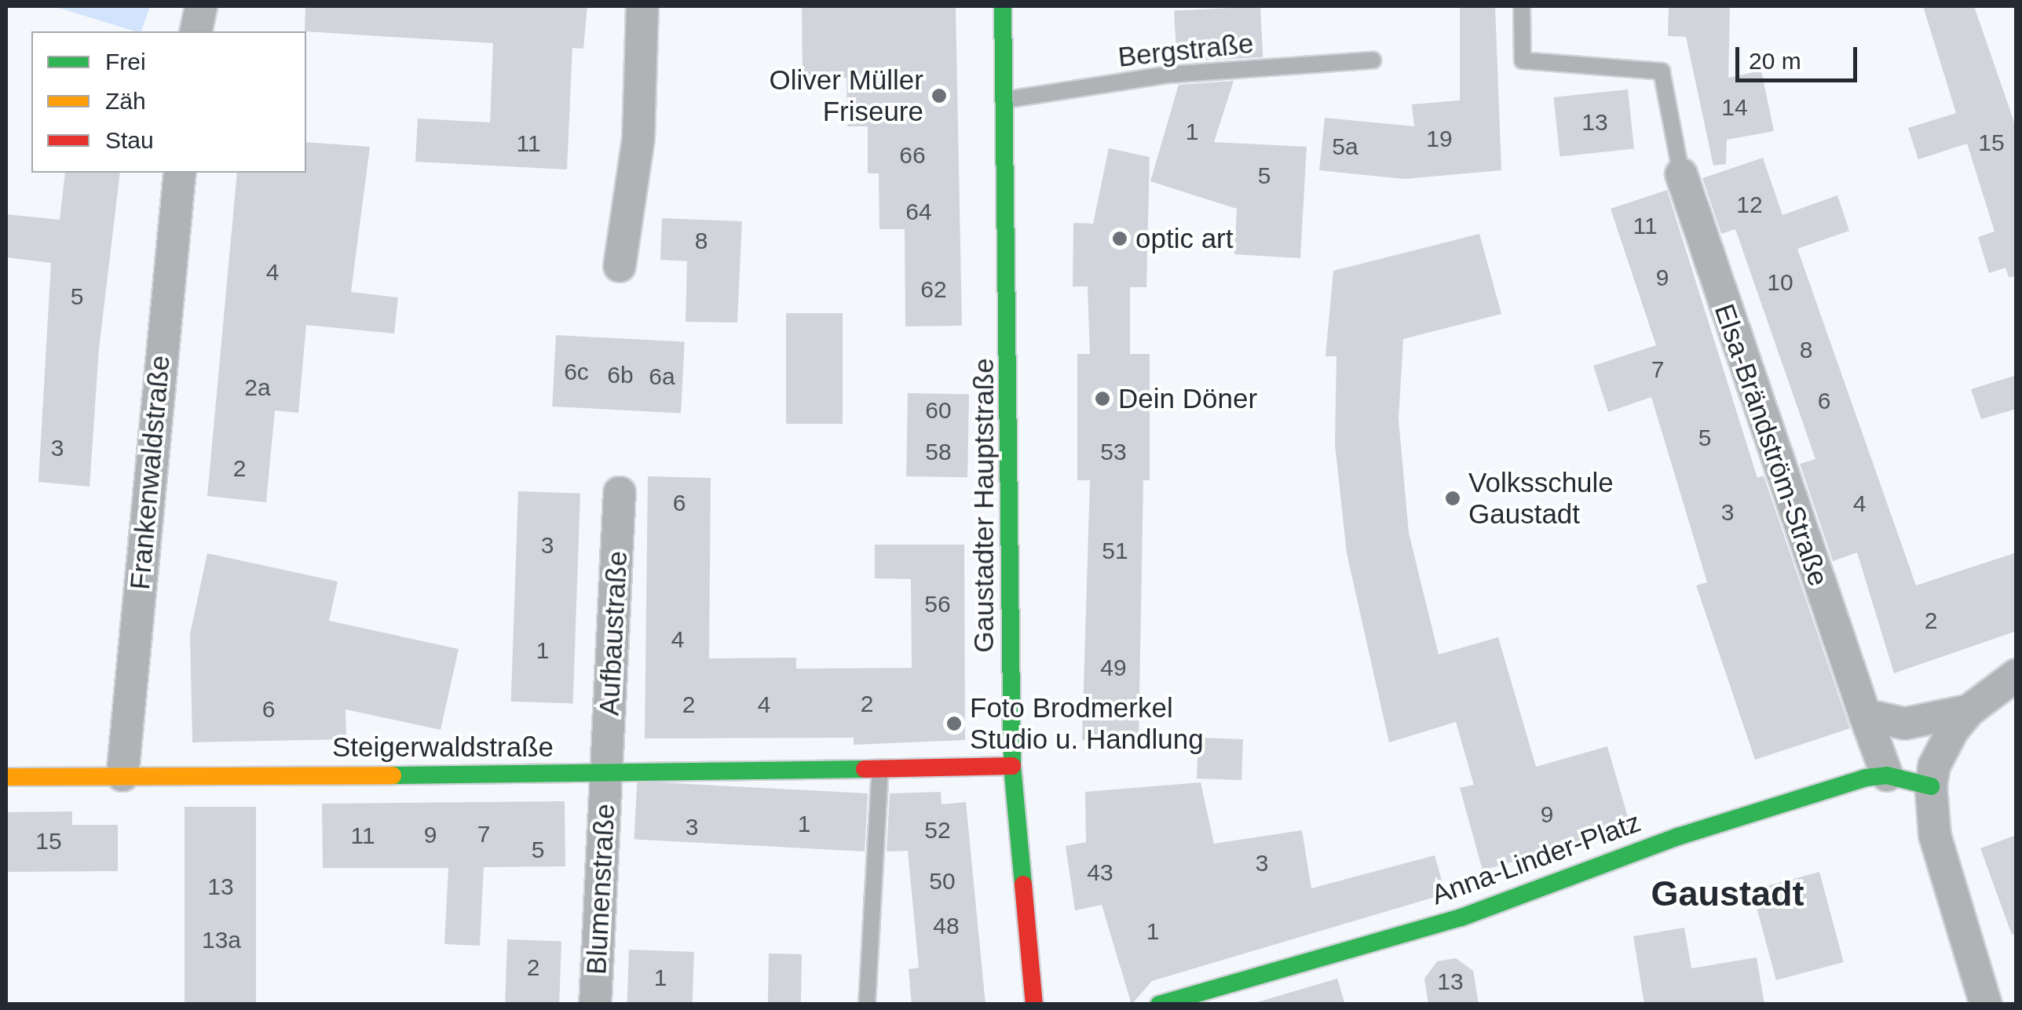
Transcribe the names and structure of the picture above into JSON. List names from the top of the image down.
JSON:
{
  "streets": {
    "street": [
      "Elsa-Brändström-Straße",
      "Frankenwaldstraße",
      "Gaustadter Hauptstraße",
      "Aufbaustraße",
      "Steigerwaldstraße",
      "Anna-Linder-Platz",
      "Blumenstraße"
    ],
    "lane": ["Bergstraße"]
  },
  "crossings": [
    ["Bergstraße", "Gaustadter Hauptstraße"],
    ["Elsa-Brändström-Straße", "Anna-Linder-Platz"],
    ["Frankenwaldstraße", "Steigerwaldstraße"],
    ["Gaustadter Hauptstraße", "Steigerwaldstraße"],
    ["Aufbaustraße", "Steigerwaldstraße"],
    ["Aufbaustraße", "Blumenstraße"],
    ["Steigerwaldstraße", "Blumenstraße"]
  ],
  "districts": ["Gaustadt"],
  "places": [
    "Oliver Müller Friseure",
    "optic art",
    "Dein Döner",
    "Volksschule Gaustadt",
    "Foto Brodmerkel Studio u. Handlung"
  ],
  "house_numbers": [
    "14",
    "13",
    "1",
    "19",
    "15",
    "11",
    "5a",
    "66",
    "5",
    "12",
    "64",
    "11",
    "8",
    "4",
    "9",
    "10",
    "62",
    "5",
    "8",
    "7",
    "6c",
    "6b",
    "6a",
    "2a",
    "6",
    "60",
    "5",
    "3",
    "58",
    "53",
    "2",
    "6",
    "4",
    "3",
    "3",
    "51",
    "56",
    "2",
    "4",
    "1",
    "49",
    "2",
    "2",
    "4",
    "6",
    "9",
    "1",
    "3",
    "52",
    "7",
    "9",
    "11",
    "15",
    "5",
    "3",
    "43",
    "50",
    "13",
    "48",
    "1",
    "13a",
    "2",
    "1",
    "13"
  ],
  "legend": ["Frei", "Zäh", "Stau"],
  "scale_bar": "20 m"
}
